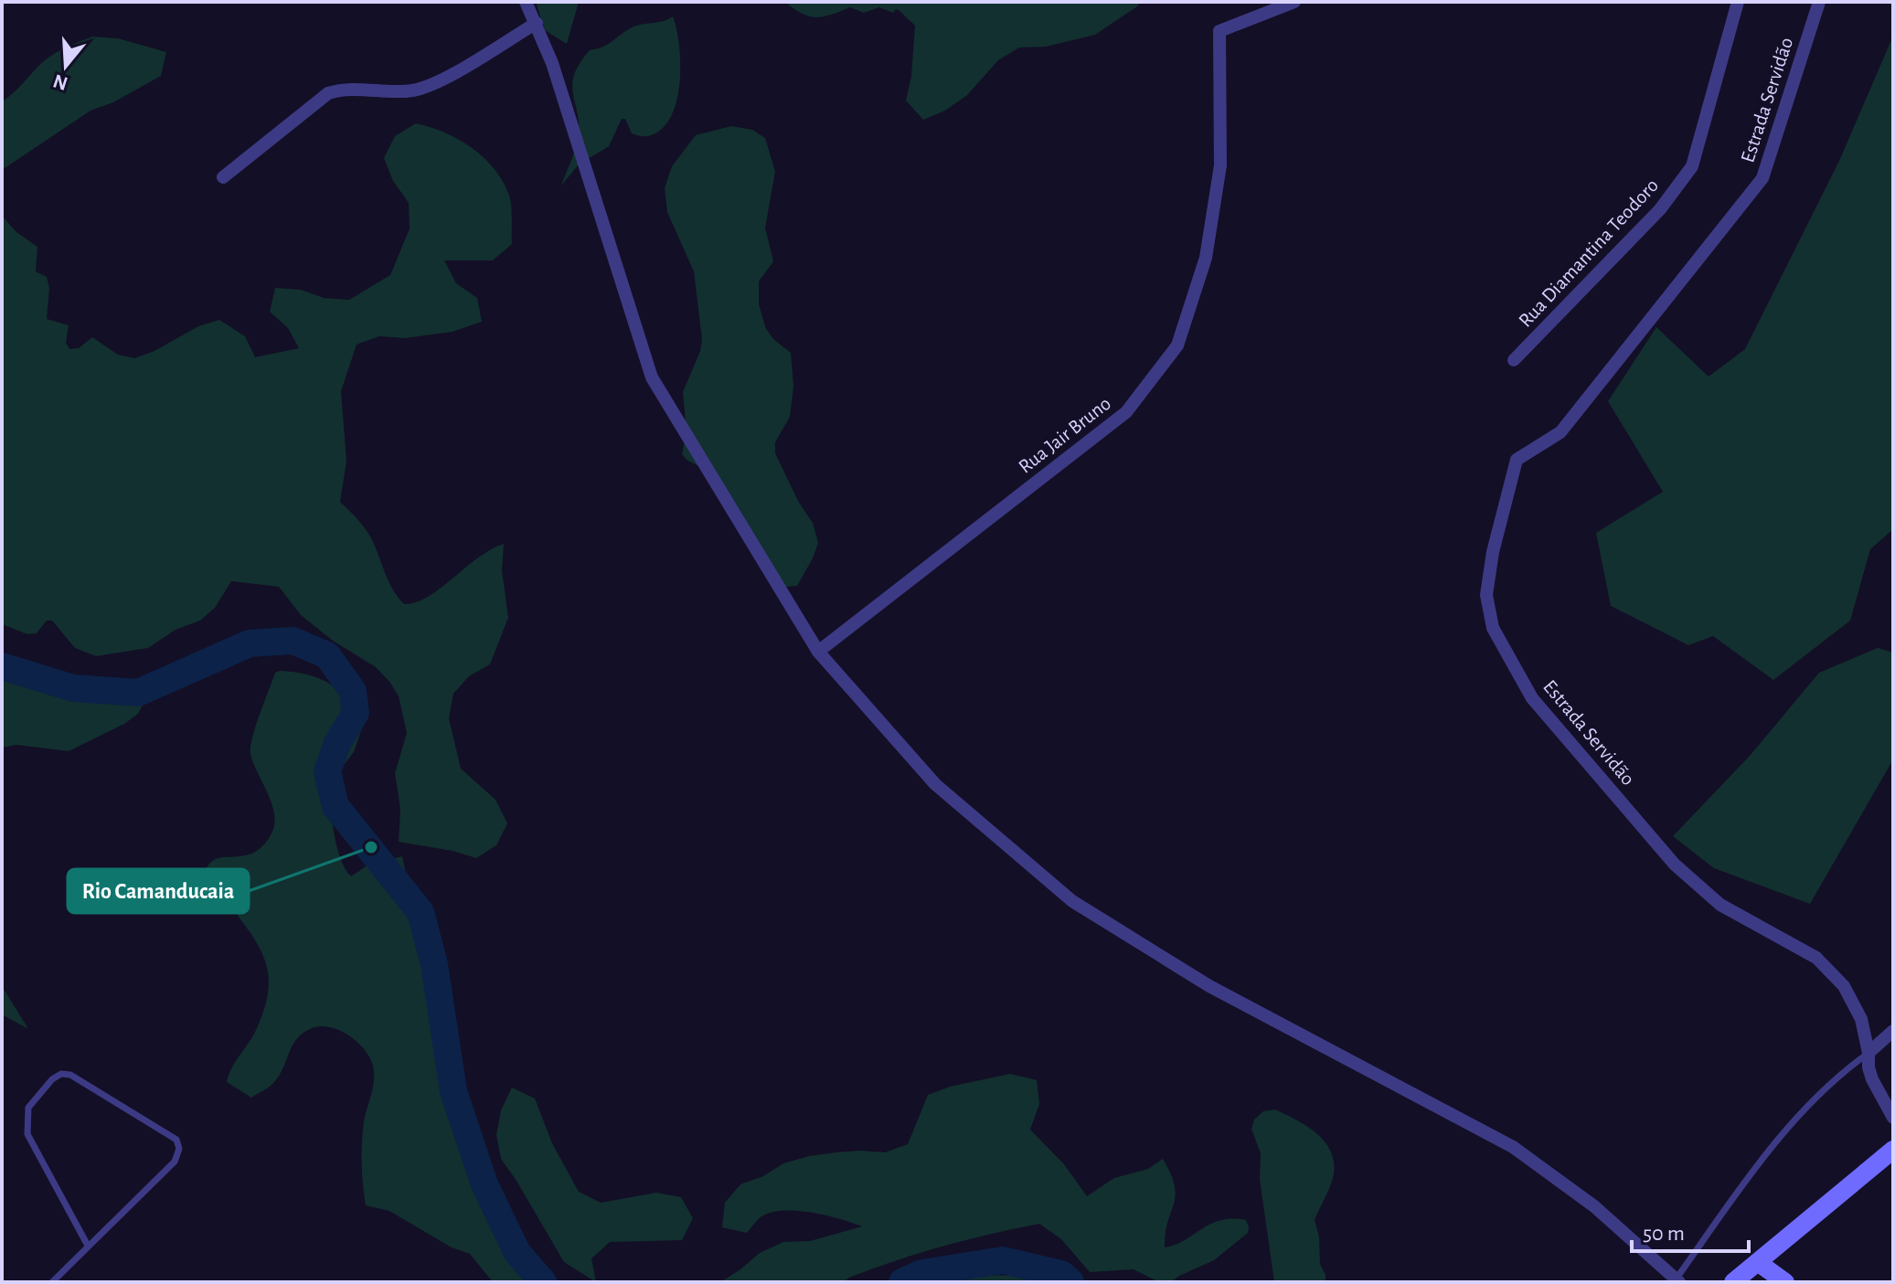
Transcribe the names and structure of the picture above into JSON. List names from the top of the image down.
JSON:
{
  "streets": {
    "street": ["Estrada Servidão", "Rua Diamantina Teodoro", "Rua Jair Bruno"]
  },
  "places": ["Rio Camanducaia"],
  "scale_bar": "50 m",
  "north": "bottom"
}
